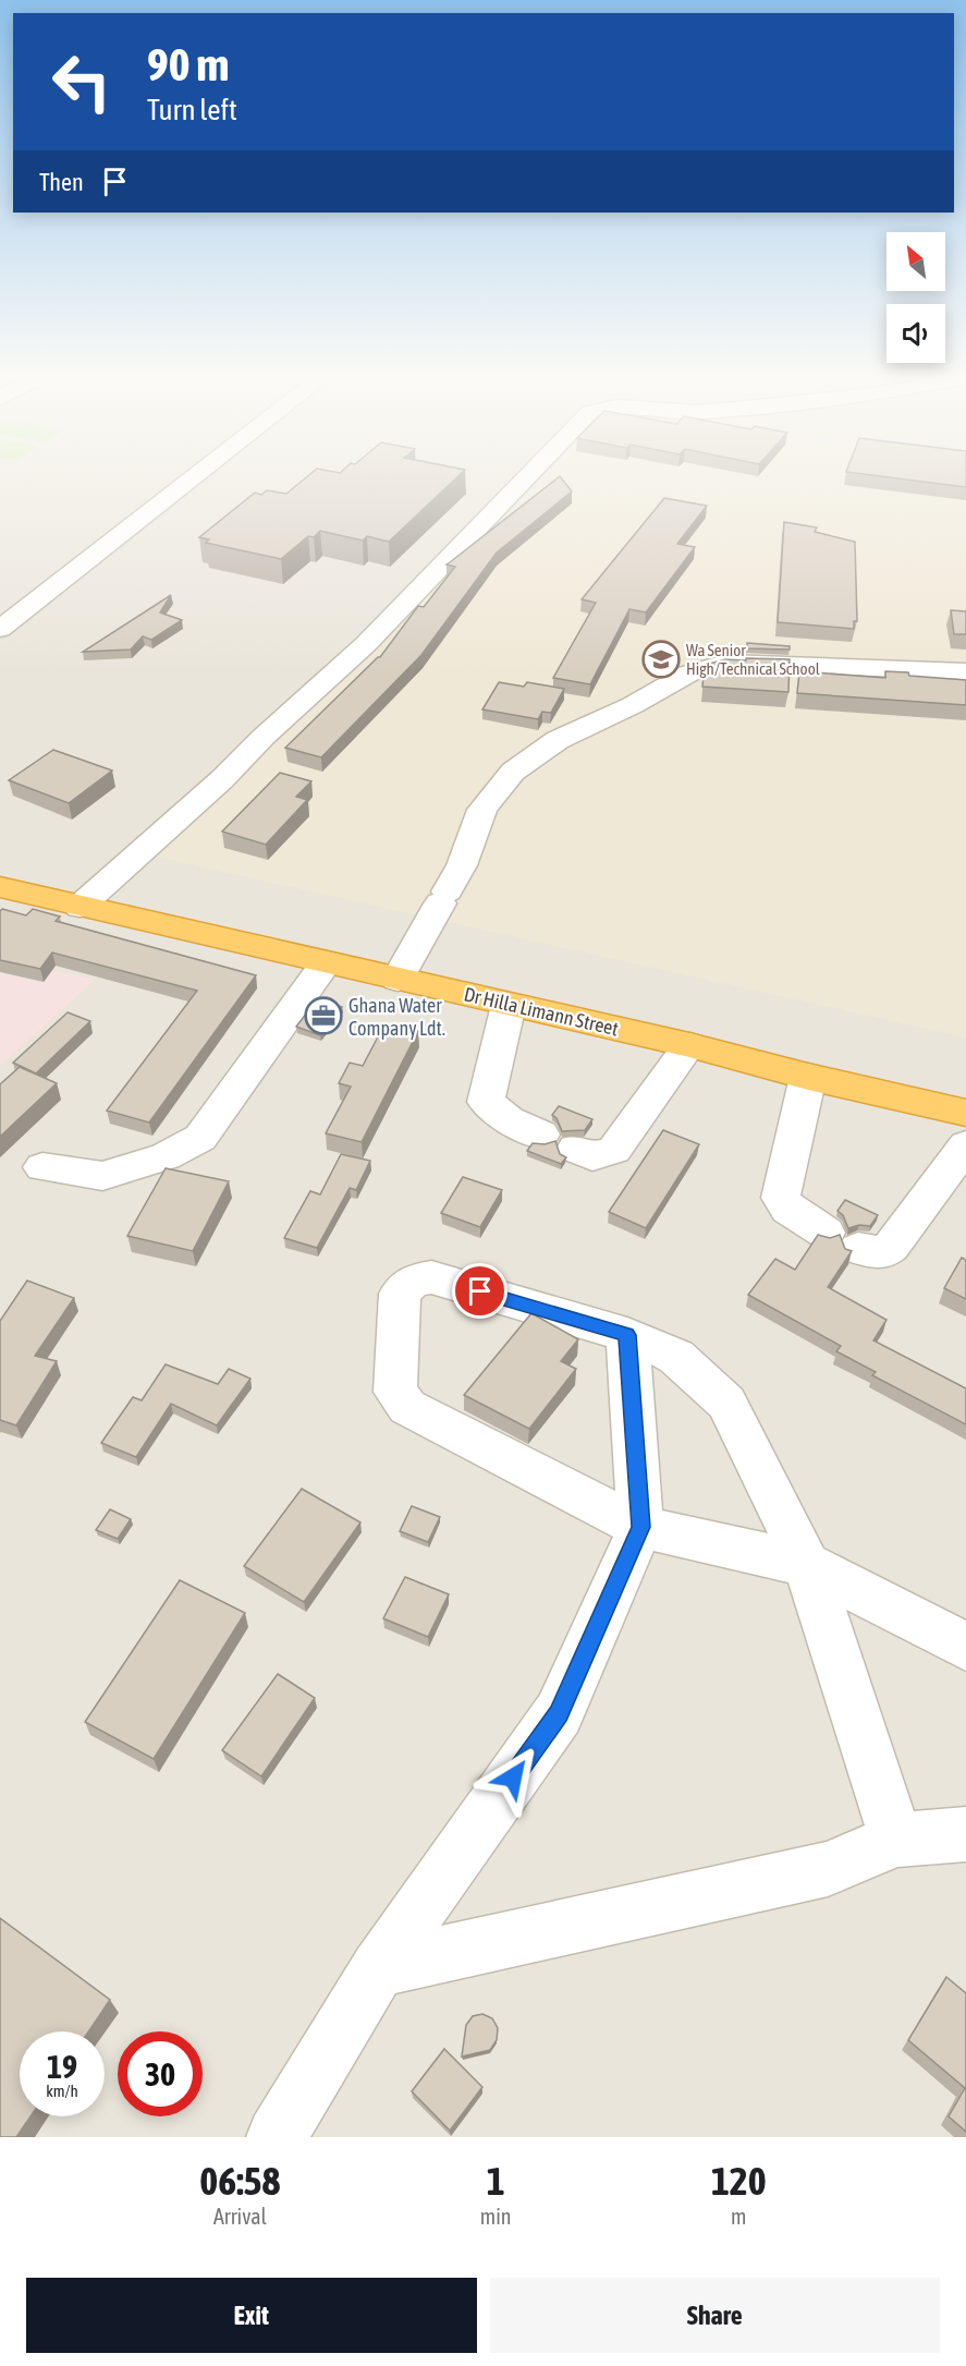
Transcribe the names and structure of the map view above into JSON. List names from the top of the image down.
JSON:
{
  "streets": {
    "highway": ["Dr Hilla Limann Street"]
  },
  "places": {
    "school or university": ["Wa Senior High/Technical School"],
    "office": ["Ghana Water Company Ldt."]
  },
  "north": "top left",
  "page": {
    "turn": ["90 m", "Turn left"],
    "then": "Then",
    "speed": "19 km/h",
    "limit": "30",
    "eta": [
      "06:58",
      "Arrival",
      "1",
      "min",
      "120",
      "m"
    ],
    "buttons": ["Exit", "Share"]
  }
}
